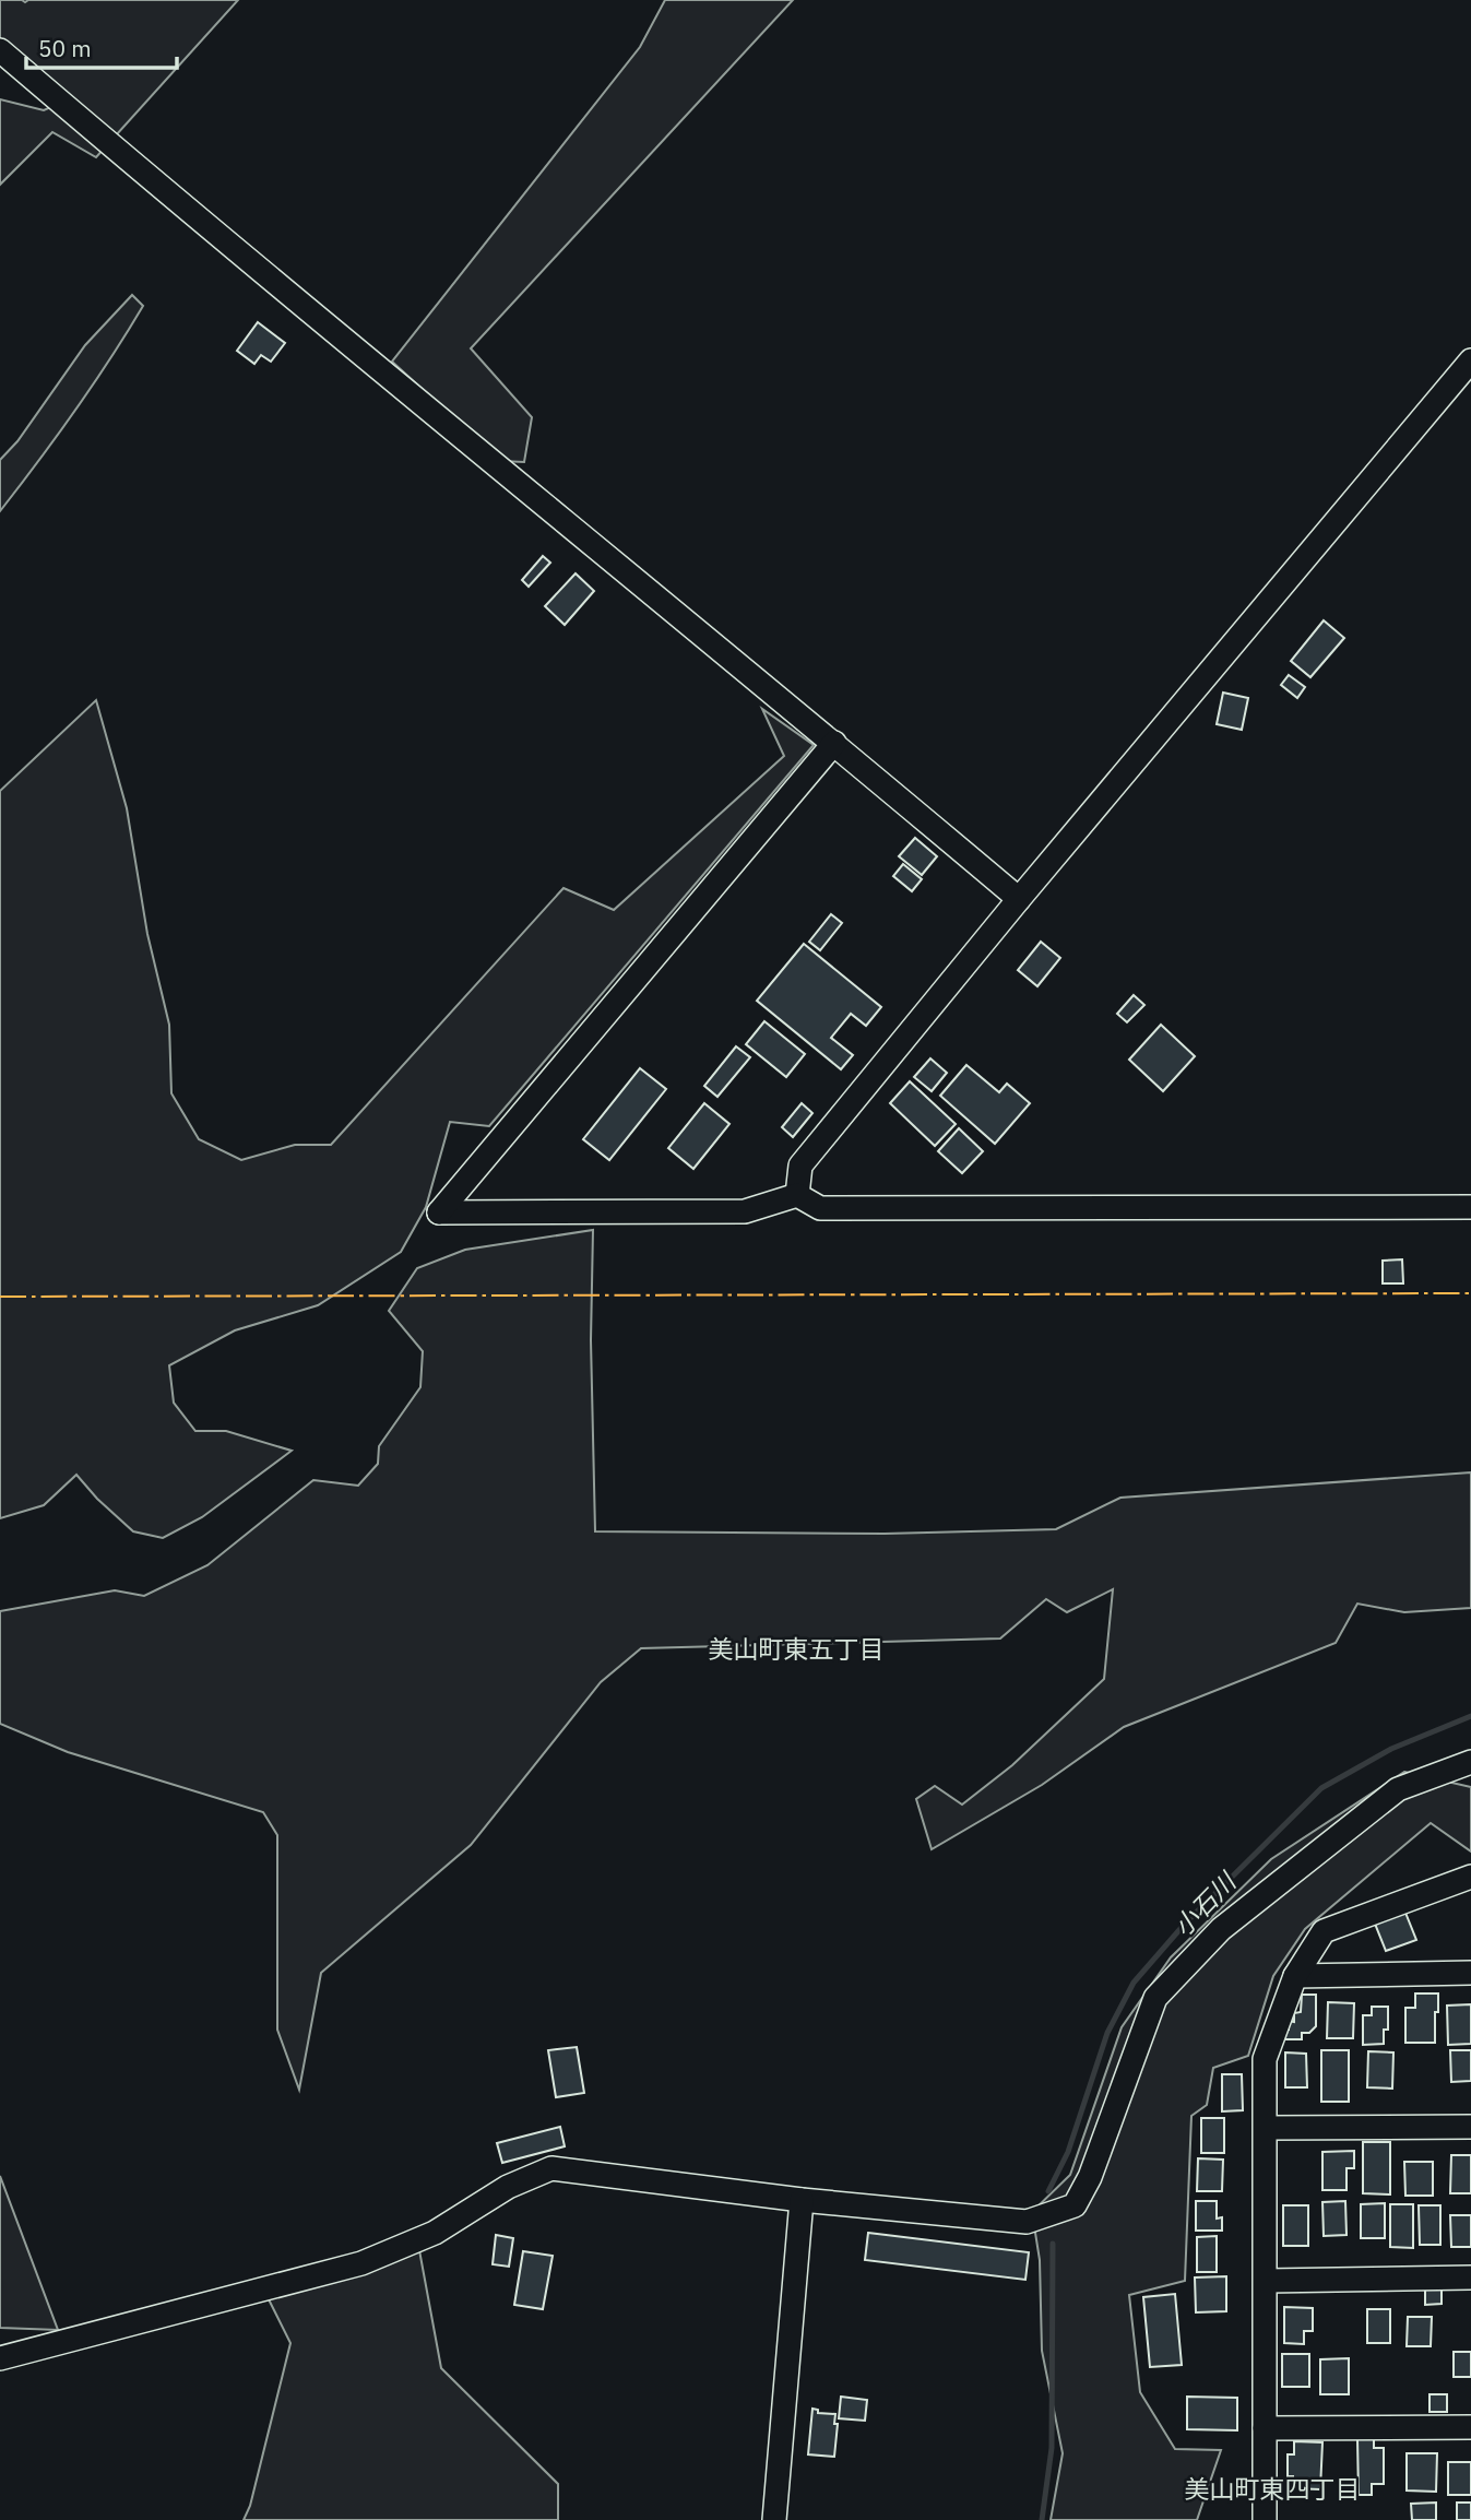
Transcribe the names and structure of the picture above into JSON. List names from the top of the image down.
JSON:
{
  "districts": ["美山町東五丁目", "美山町東四丁目"],
  "water": ["小石川"],
  "scale_bar": "50 m"
}
